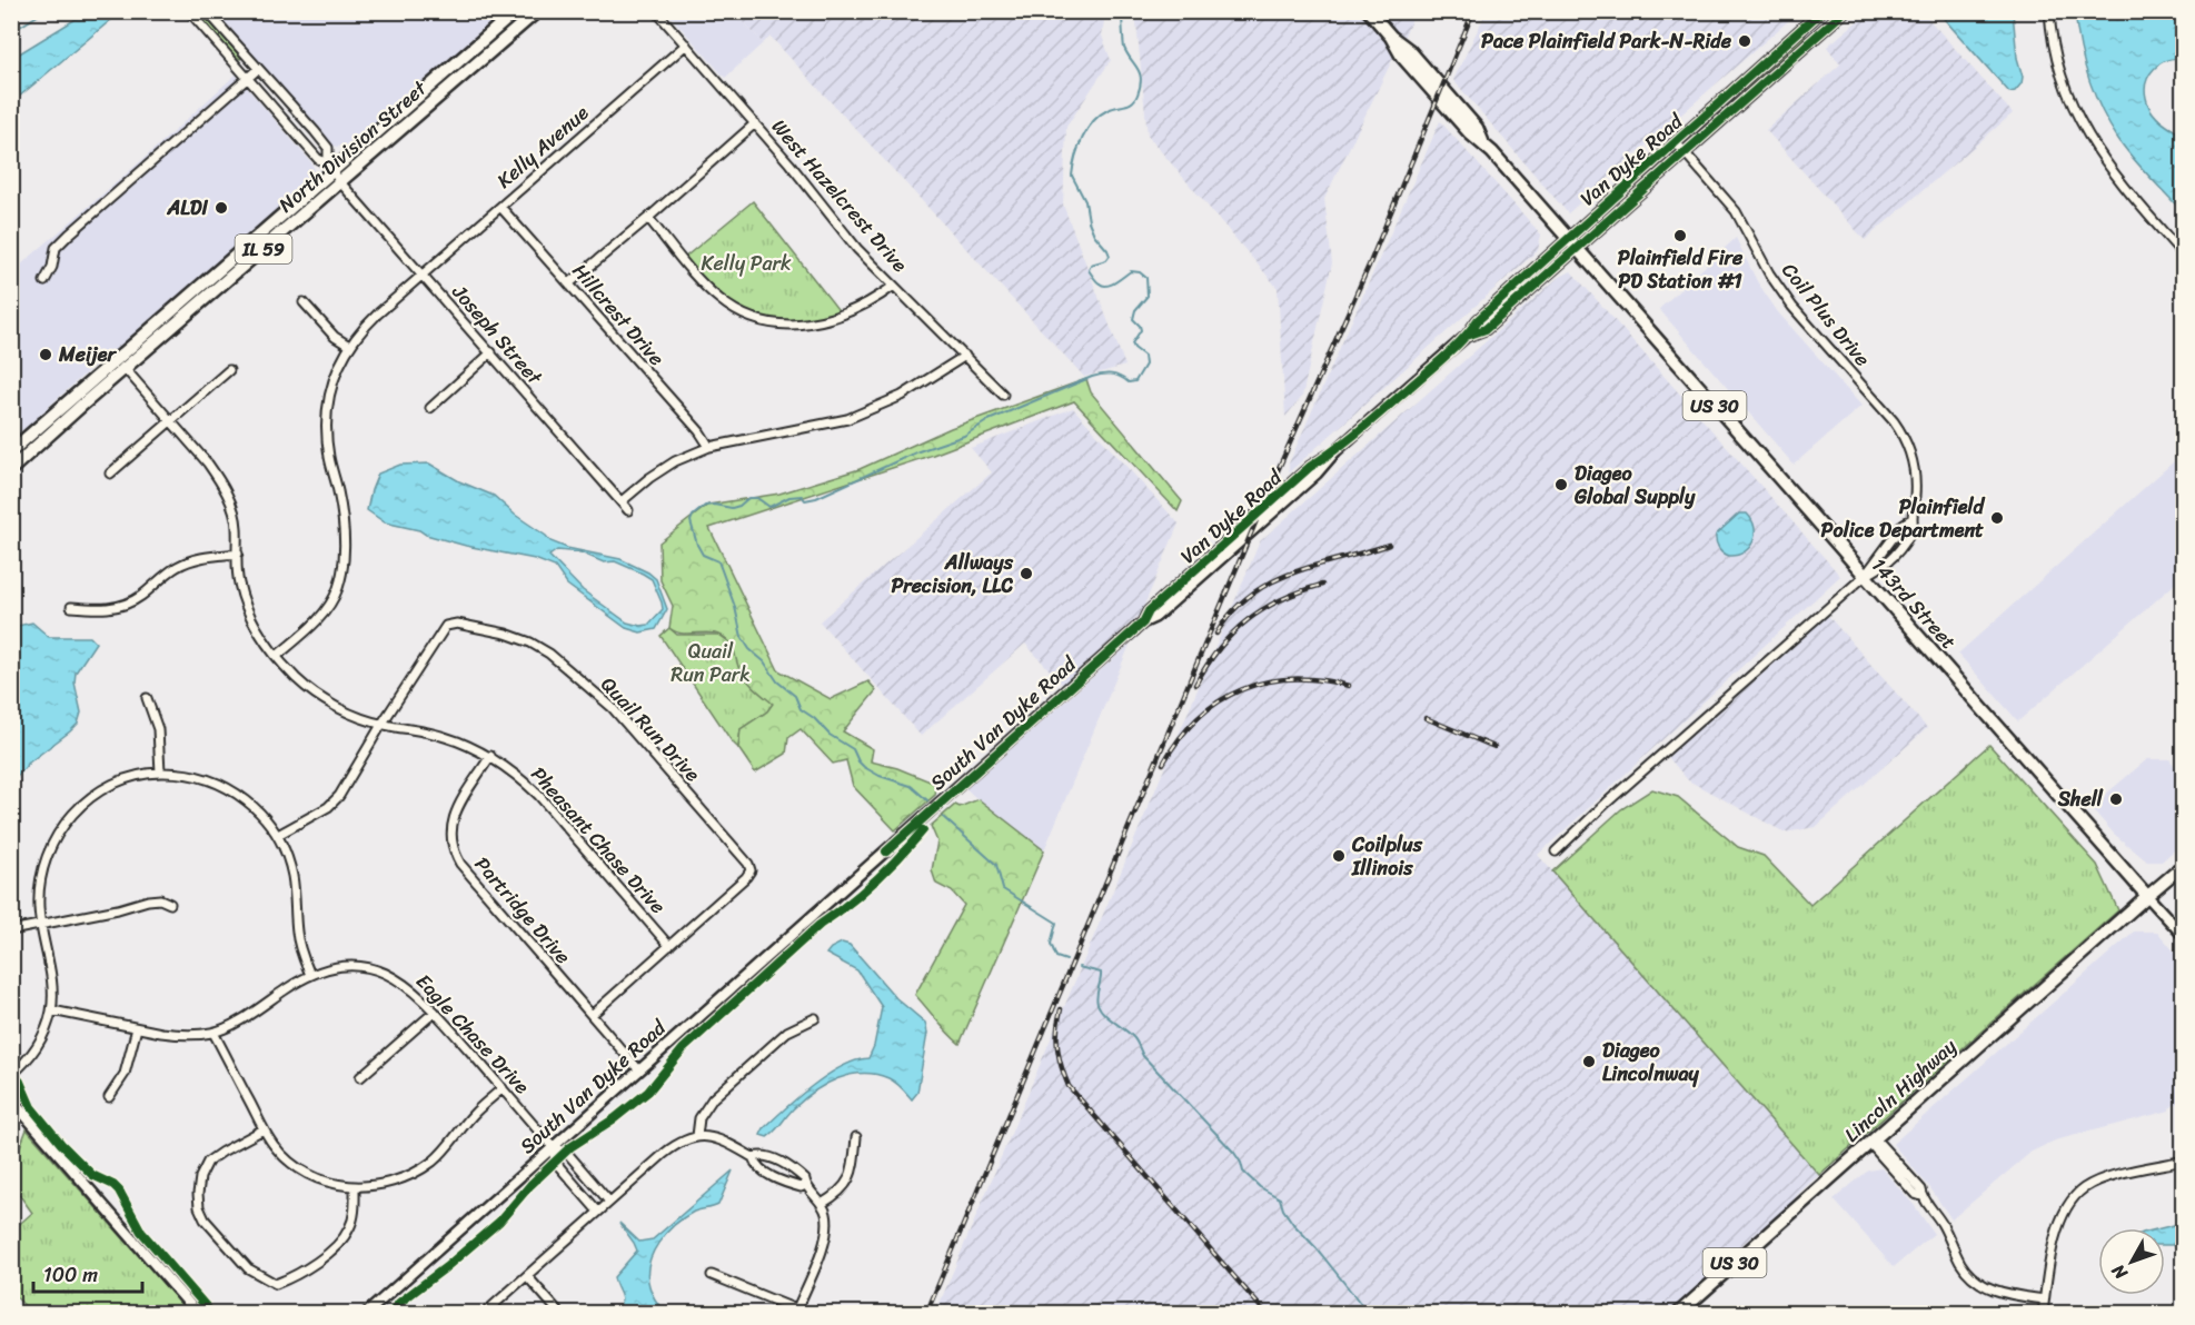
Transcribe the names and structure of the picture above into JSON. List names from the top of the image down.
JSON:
{
  "streets": {
    "main road": [
      "North Division Street",
      "IL 59",
      "US 30",
      "143rd Street",
      "Lincoln Highway"
    ],
    "street": [
      "Kelly Avenue",
      "Van Dyke Road",
      "West Hazelcrest Drive",
      "Hillcrest Drive",
      "Coil Plus Drive",
      "Joseph Street",
      "South Van Dyke Road",
      "Quail Run Drive",
      "Pheasant Chase Drive",
      "Partridge Drive",
      "Eagle Chase Drive"
    ]
  },
  "crossings": [
    ["North Division Street", "Joseph Street"],
    ["North Division Street", "Pheasant Chase Drive"],
    ["Kelly Avenue", "West Hazelcrest Drive"],
    ["Kelly Avenue", "Hillcrest Drive"],
    ["Kelly Avenue", "Joseph Street"],
    ["Kelly Avenue", "Pheasant Chase Drive"],
    ["Van Dyke Road", "Coil Plus Drive"],
    ["Van Dyke Road", "143rd Street"],
    ["Van Dyke Road", "South Van Dyke Road"],
    ["Coil Plus Drive", "143rd Street"],
    ["143rd Street", "Lincoln Highway"],
    ["South Van Dyke Road", "Partridge Drive"],
    ["South Van Dyke Road", "Eagle Chase Drive"],
    ["Quail Run Drive", "Pheasant Chase Drive"],
    ["Quail Run Drive", "Partridge Drive"],
    ["Pheasant Chase Drive", "Partridge Drive"]
  ],
  "parks": ["Kelly Park", "Quail Run Park"],
  "places": [
    "Pace Plainfield Park-N-Ride",
    "ALDI",
    "Plainfield Fire PD Station #1",
    "Meijer",
    "Diageo Global Supply",
    "Plainfield Police Department",
    "Allways Precision, LLC",
    "Shell",
    "Coilplus Illinois",
    "Diageo Lincolnway"
  ],
  "scale_bar": "100 m",
  "north": "bottom left"
}
